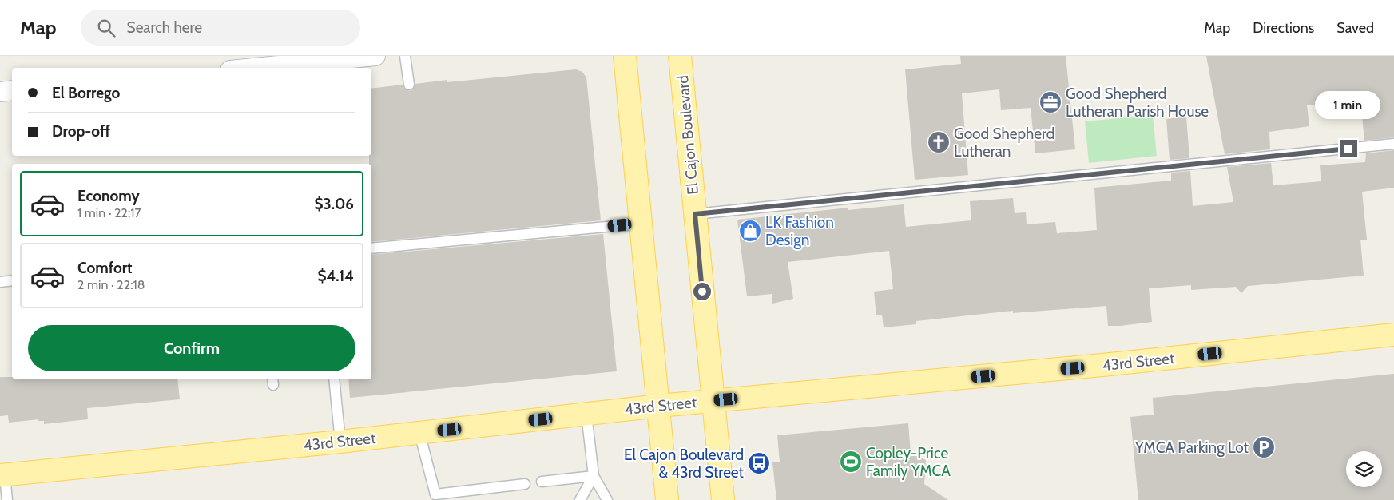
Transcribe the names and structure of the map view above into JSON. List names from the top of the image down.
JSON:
{
  "streets": {
    "main road": ["El Cajon Boulevard", "43rd Street"]
  },
  "crossings": [
    ["El Cajon Boulevard", "43rd Street"]
  ],
  "places": {
    "office": ["Good Shepherd Lutheran Parish House"],
    "church": ["Good Shepherd Lutheran"],
    "shop": ["LK Fashion Design"],
    "parking": ["YMCA Parking Lot"],
    "sports": ["Copley-Price Family YMCA"],
    "bus stop": ["El Cajon Boulevard & 43rd Street"]
  },
  "page": {
    "header": "Map",
    "search": "Search here",
    "nav": ["Map", "Directions", "Saved"],
    "banner": ["El Borrego", "Drop-off"],
    "bubble": "1 min",
    "list": [
      {
        "name": "Economy",
        "note": "1 min · 22:17",
        "value": "$3.06"
      },
      {
        "name": "Comfort",
        "note": "2 min · 22:18",
        "value": "$4.14"
      }
    ],
    "buttons": "Confirm"
  }
}
